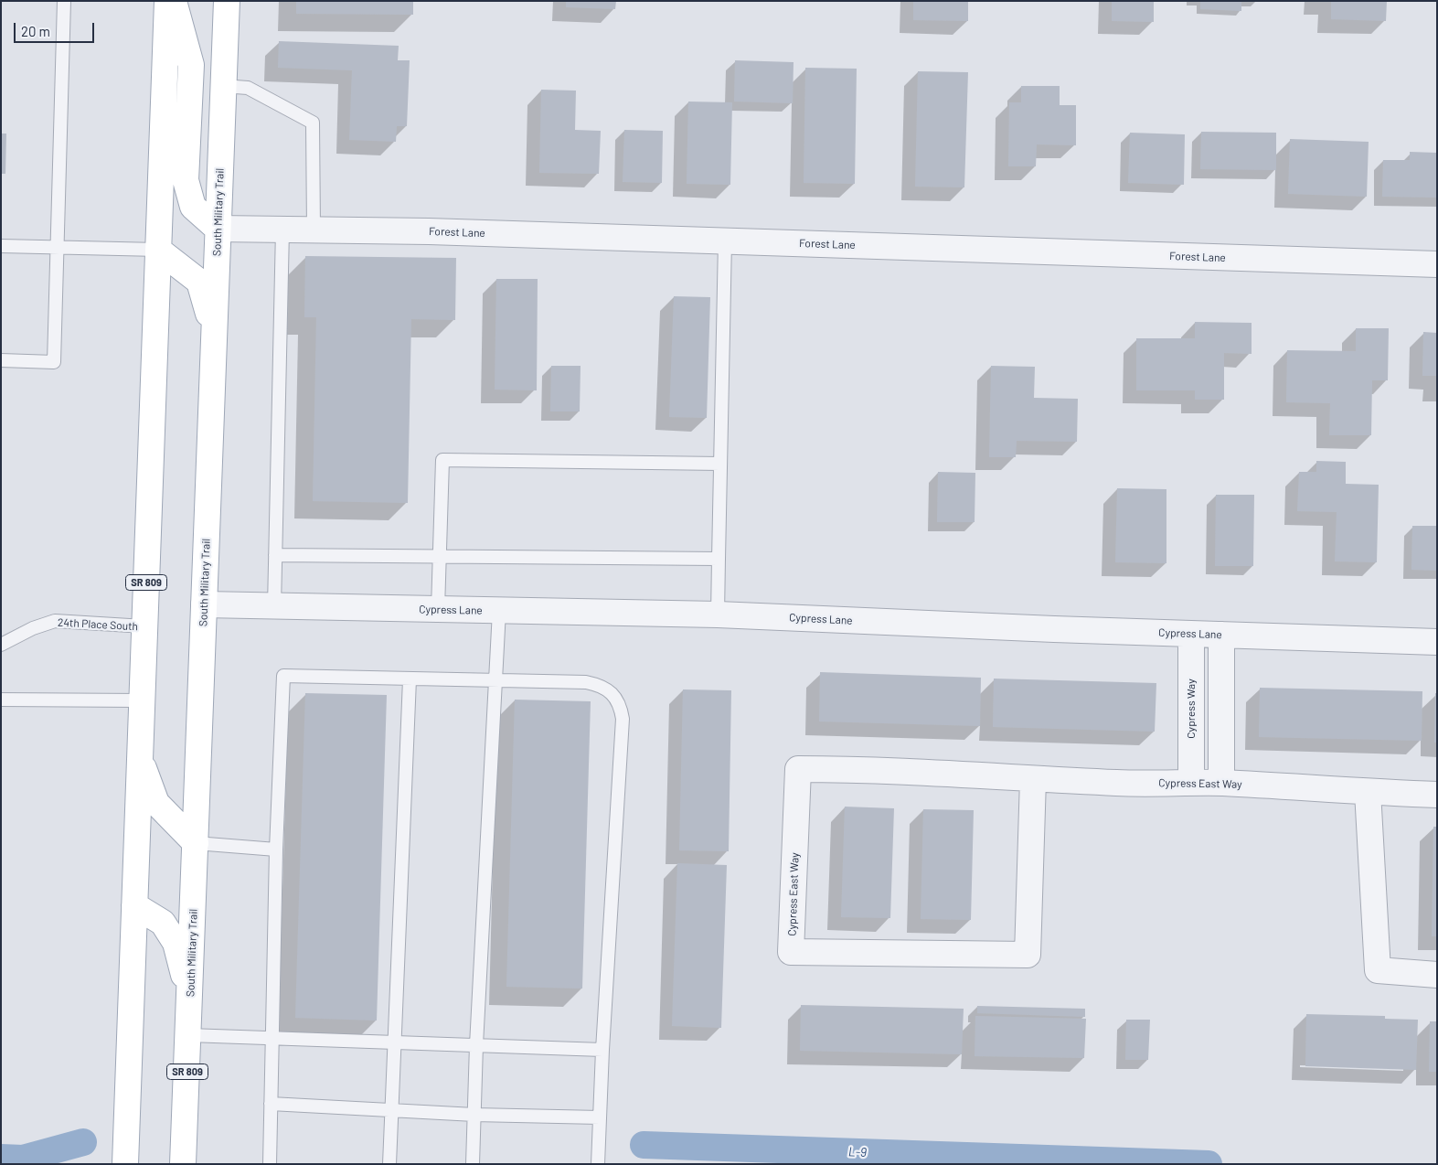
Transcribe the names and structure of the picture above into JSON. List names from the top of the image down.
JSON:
{
  "streets": {
    "main road": ["South Military Trail", "SR 809"],
    "street": [
      "Forest Lane",
      "Cypress Lane",
      "Cypress Way",
      "Cypress East Way"
    ],
    "lane": ["24th Place South"]
  },
  "crossings": [
    ["South Military Trail", "Forest Lane"],
    ["South Military Trail", "Cypress Lane"],
    ["SR 809", "24th Place South"],
    ["Cypress Lane", "Cypress Way"],
    ["Cypress Way", "Cypress East Way"]
  ],
  "water": ["L-9"],
  "scale_bar": "20 m"
}
